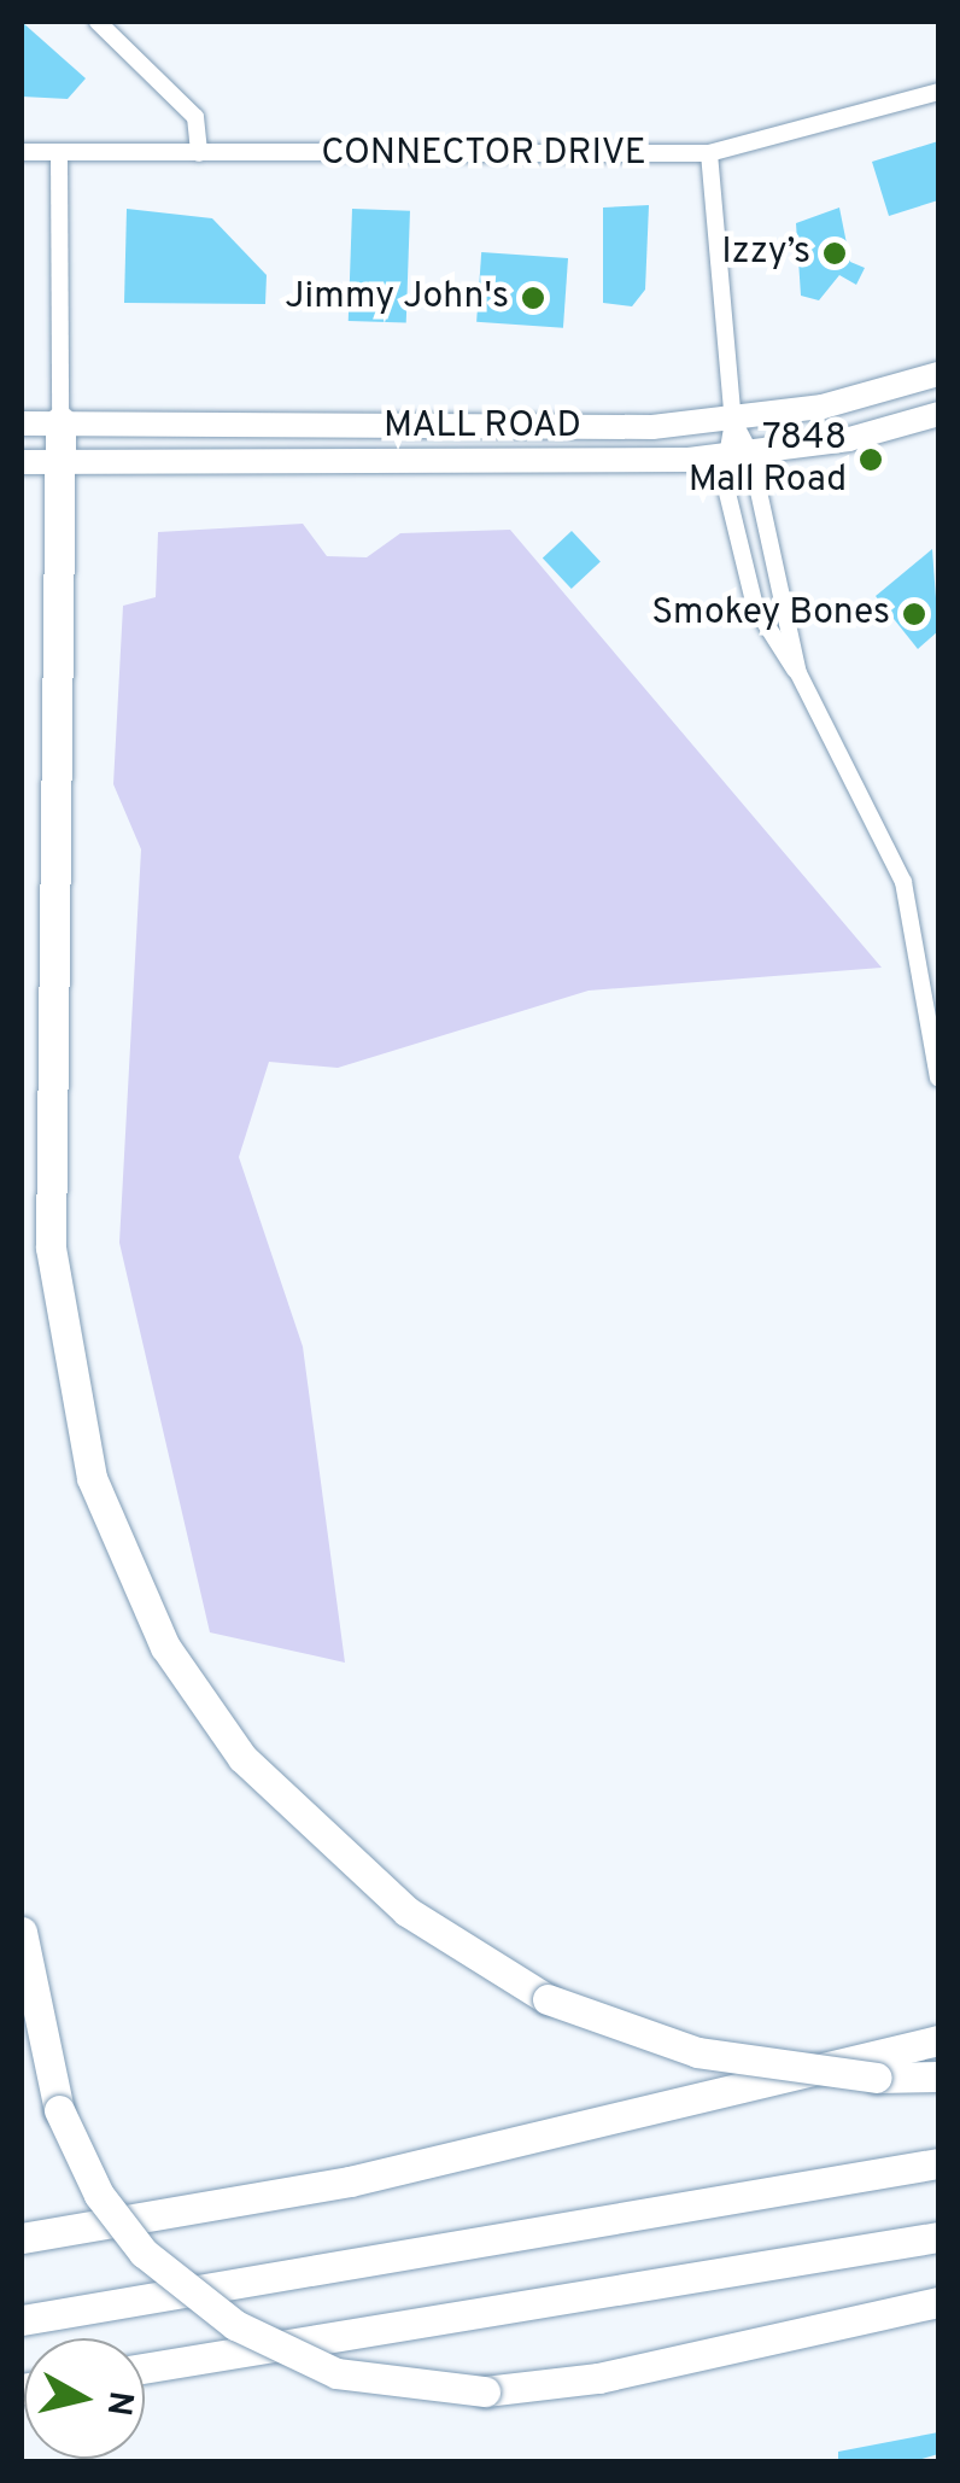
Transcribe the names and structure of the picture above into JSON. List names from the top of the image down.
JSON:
{
  "streets": {
    "main road": ["MALL ROAD"],
    "street": ["CONNECTOR DRIVE"]
  },
  "places": [
    "Izzy’s",
    "Jimmy John's",
    "7848 Mall Road",
    "Smokey Bones"
  ],
  "north": "right"
}
